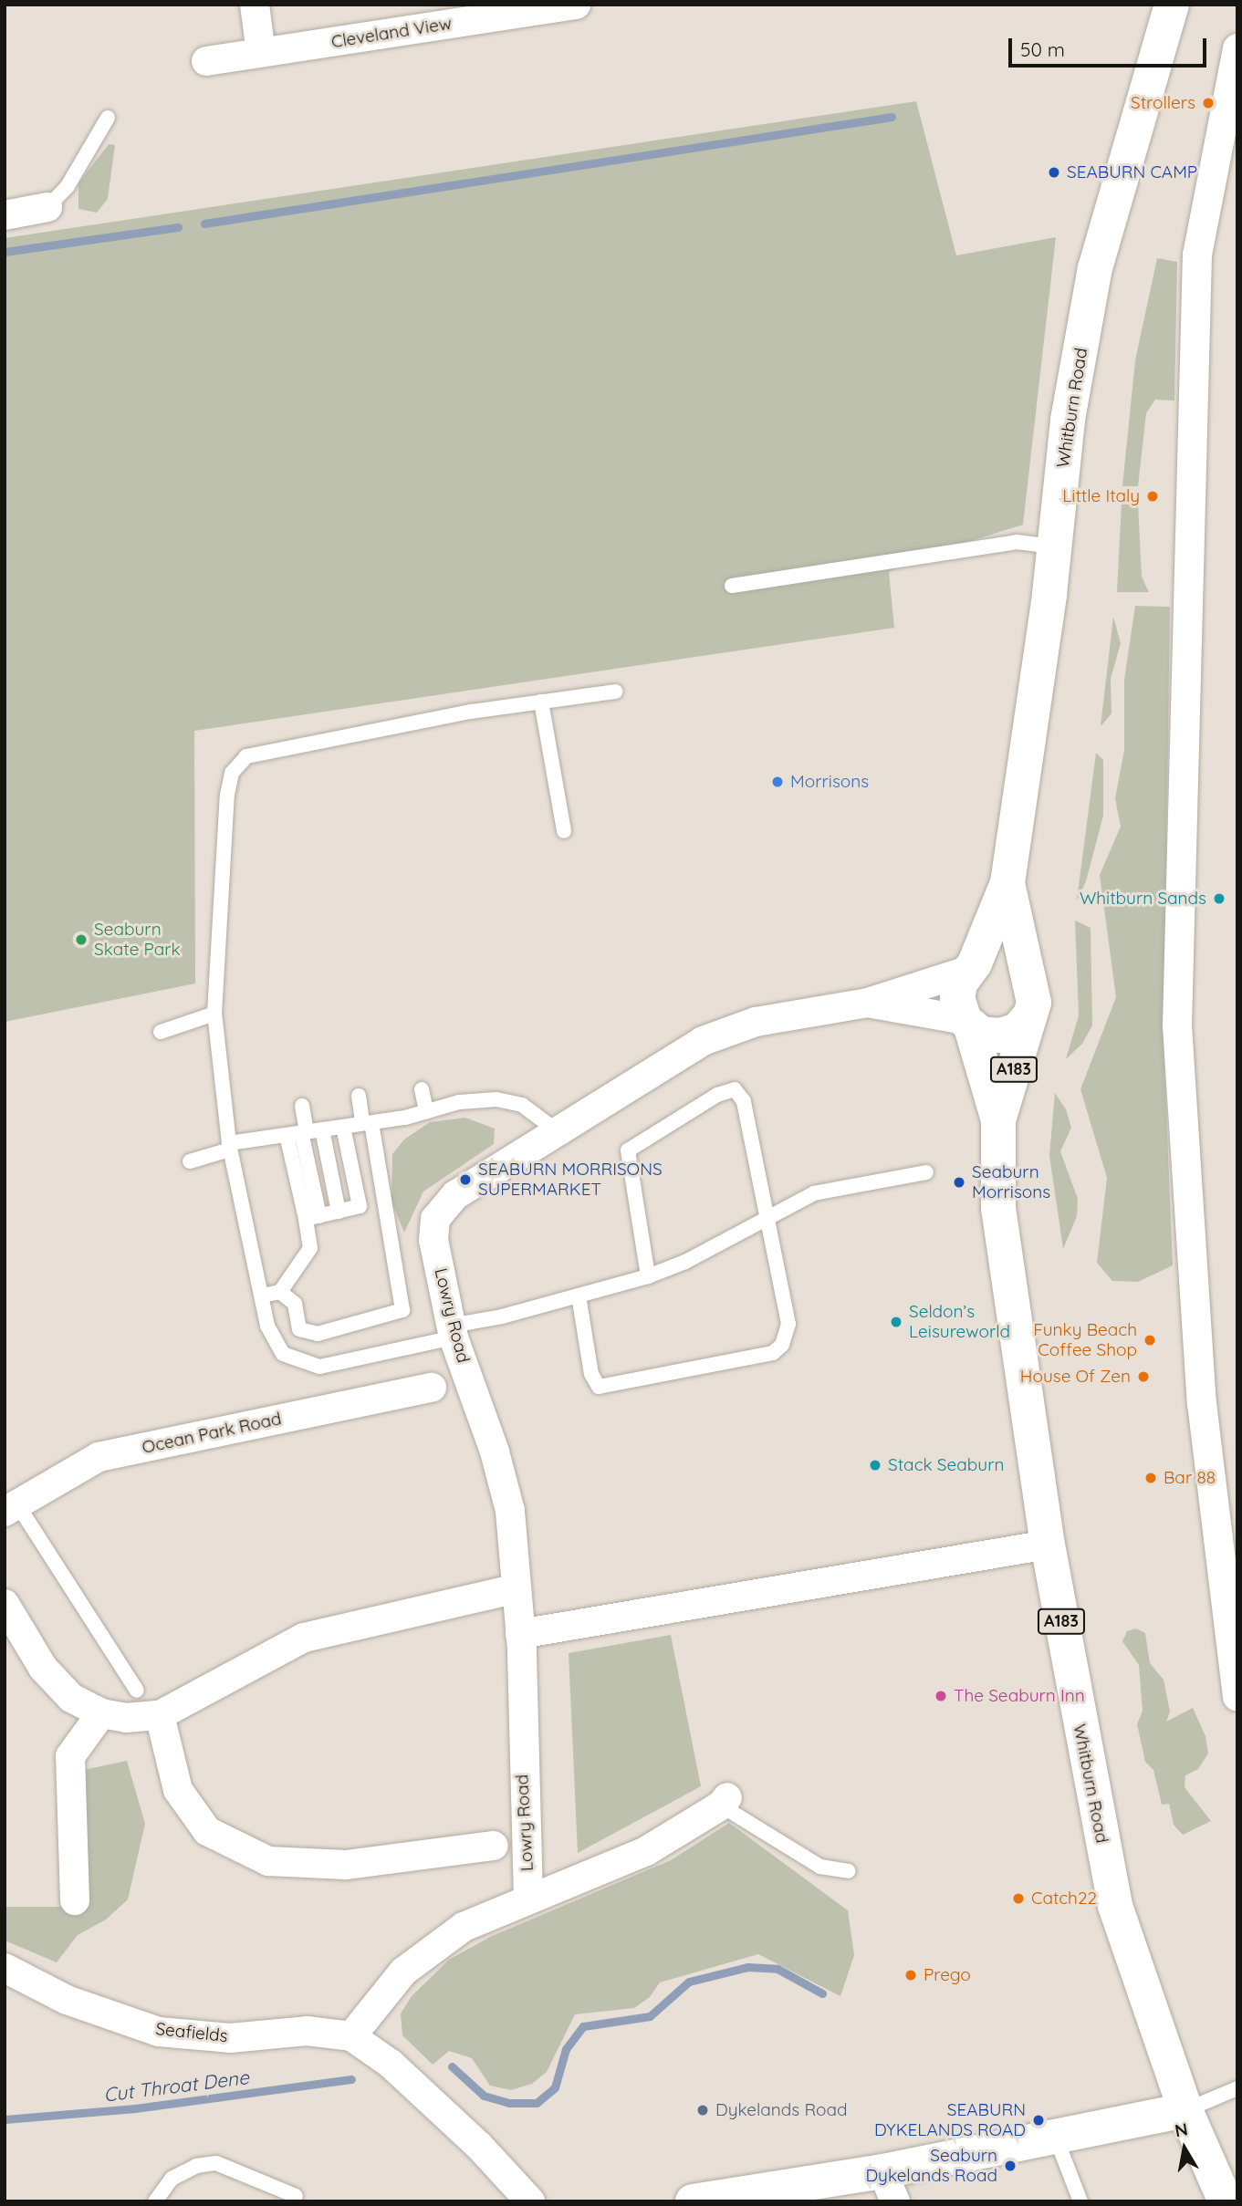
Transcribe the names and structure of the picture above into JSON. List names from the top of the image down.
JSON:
{
  "streets": {
    "main road": ["Whitburn Road", "A183"],
    "street": [
      "Cleveland View",
      "Lowry Road",
      "Ocean Park Road",
      "Seafields"
    ]
  },
  "crossings": [
    ["Whitburn Road", "A183"],
    ["A183", "Lowry Road"]
  ],
  "water": ["Cut Throat Dene"],
  "places": [
    "Strollers",
    "SEABURN CAMP",
    "Little Italy",
    "Morrisons",
    "Whitburn Sands",
    "Seaburn Skate Park",
    "SEABURN MORRISONS SUPERMARKET",
    "Seaburn Morrisons",
    "Seldon’s Leisureworld",
    "Funky Beach Coffee Shop",
    "House Of Zen",
    "Stack Seaburn",
    "Bar 88",
    "The Seaburn Inn",
    "Catch22",
    "Prego",
    "Dykelands Road",
    "SEABURN DYKELANDS ROAD",
    "Seaburn Dykelands Road"
  ],
  "scale_bar": "50 m",
  "north": "top"
}
